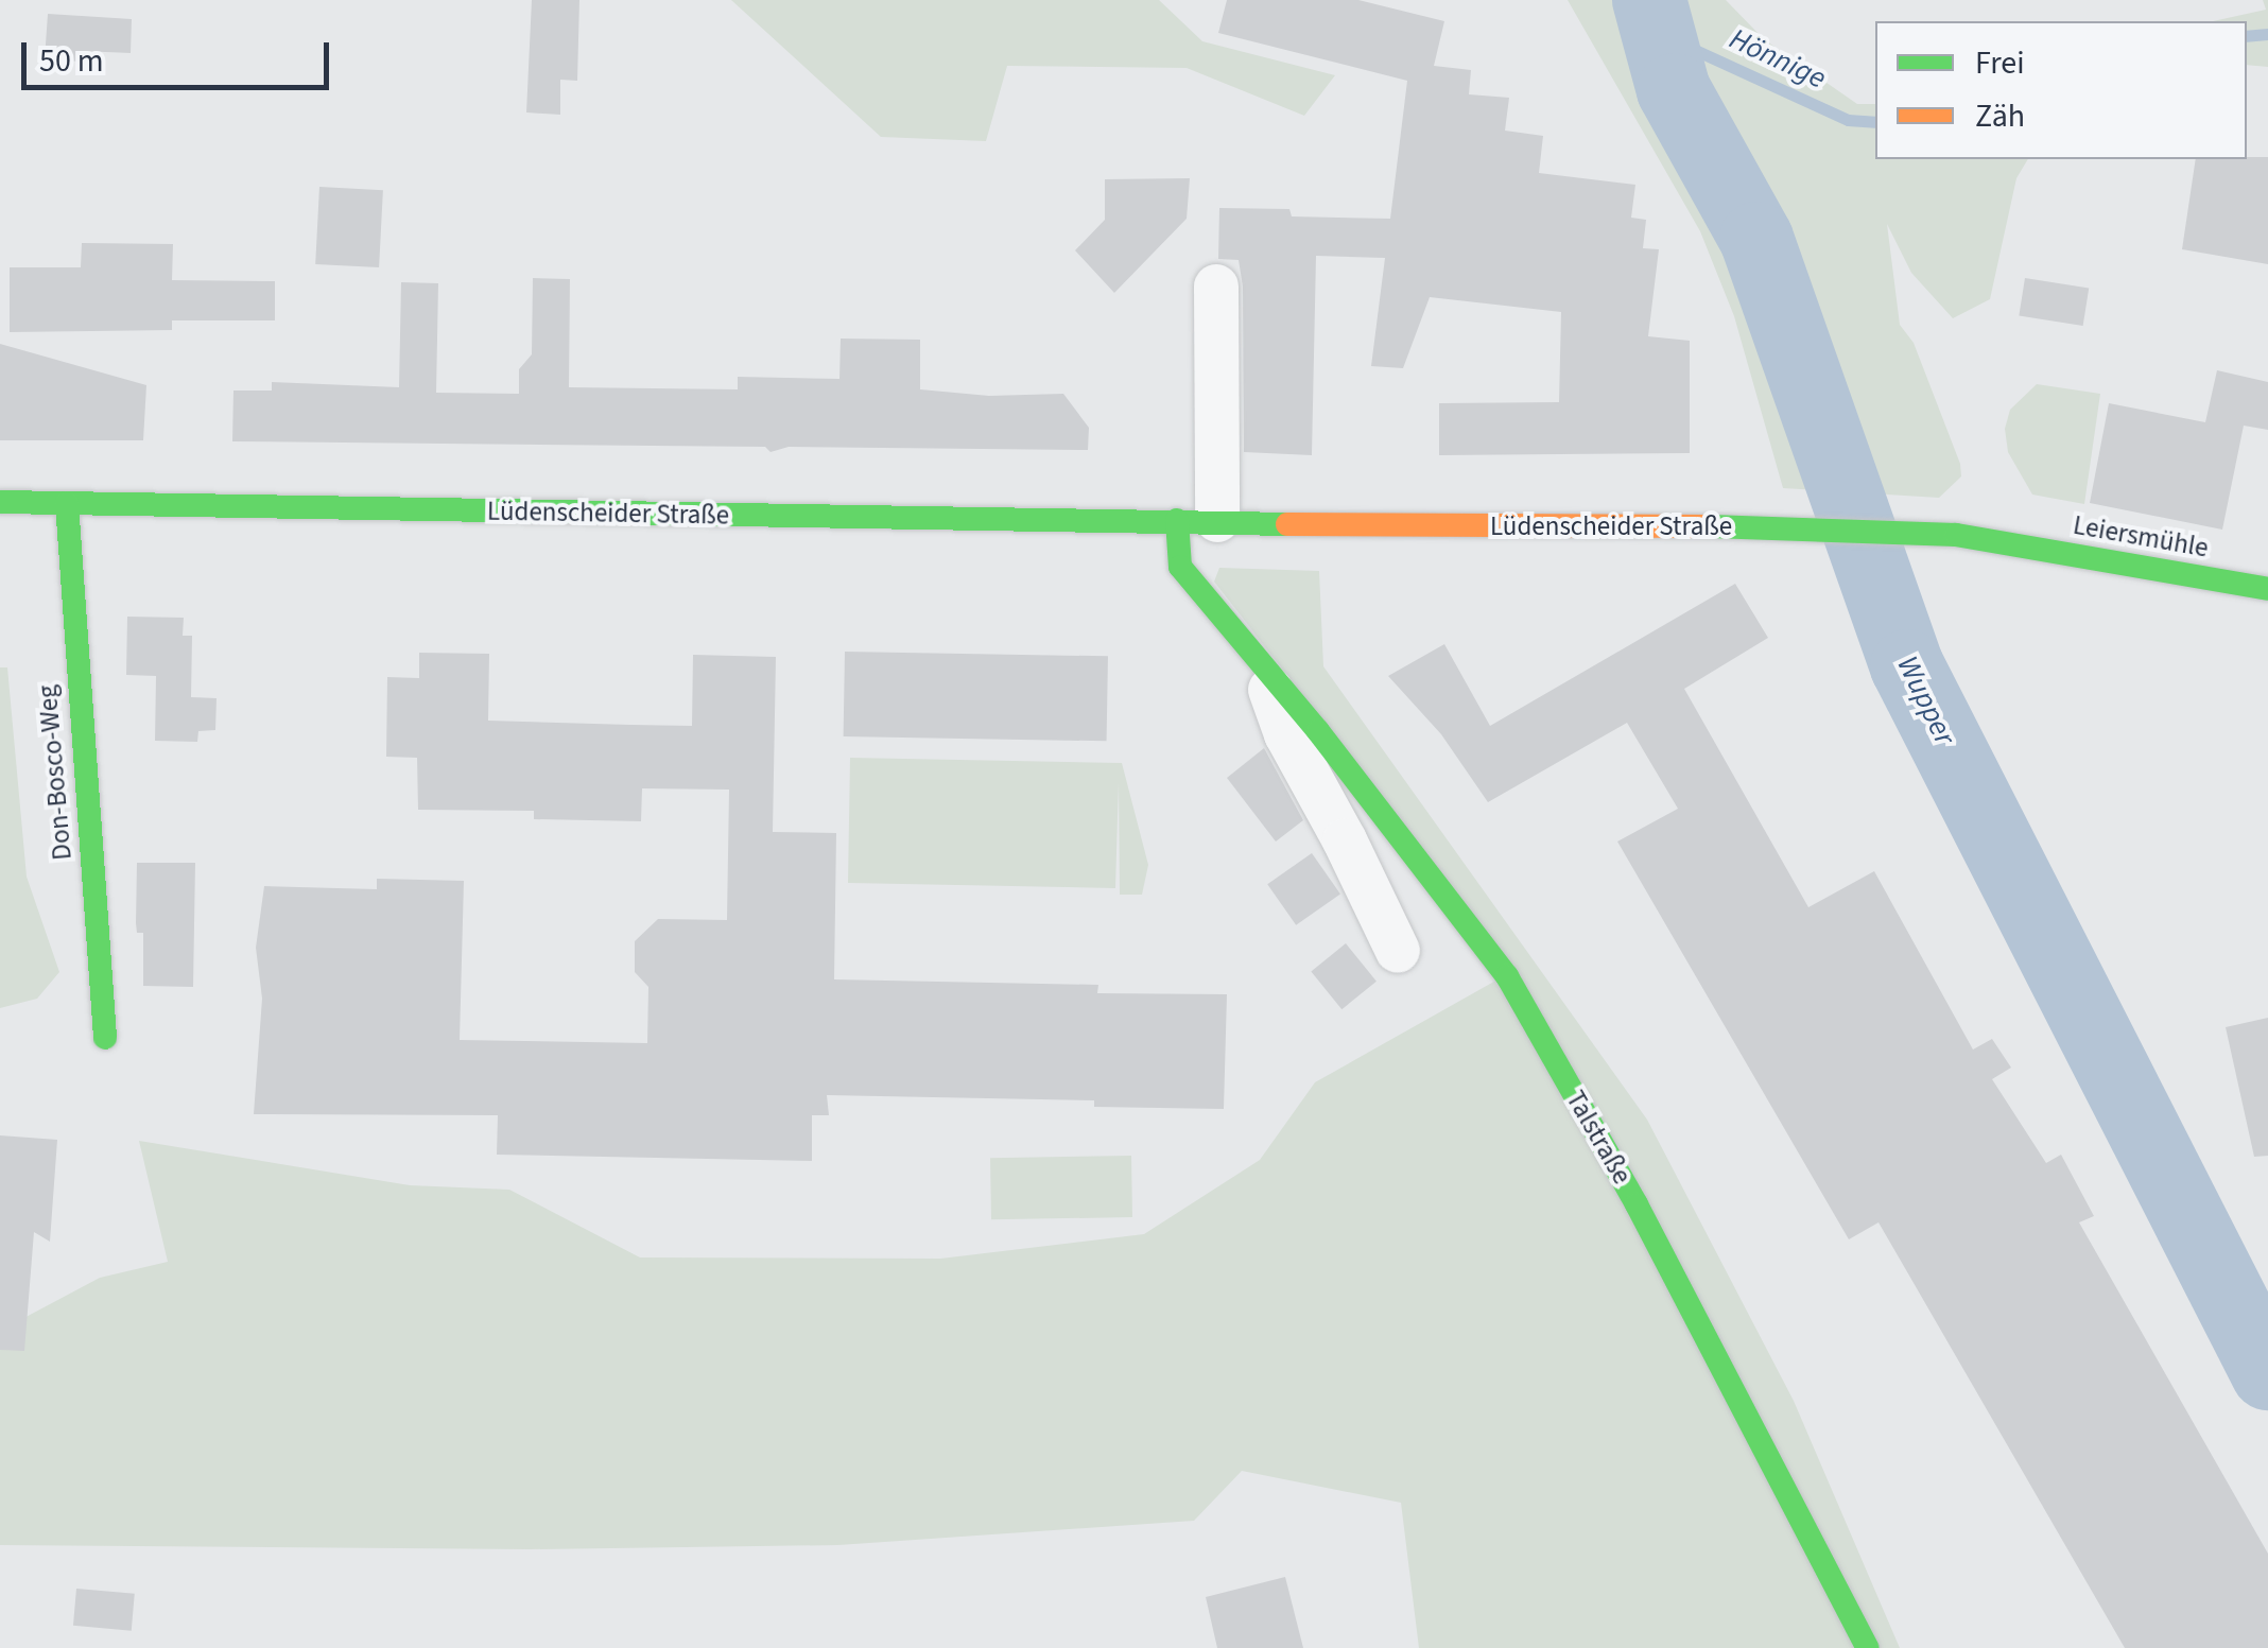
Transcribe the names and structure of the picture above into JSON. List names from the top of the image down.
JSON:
{
  "streets": {
    "main road": [
      "Lüdenscheider Straße",
      "Leiersmühle",
      "Don-Bosco-Weg",
      "Talstraße"
    ]
  },
  "crossings": [
    ["Lüdenscheider Straße", "Leiersmühle"],
    ["Lüdenscheider Straße", "Don-Bosco-Weg"],
    ["Lüdenscheider Straße", "Talstraße"]
  ],
  "water": ["Hönnige", "Wupper"],
  "legend": ["Frei", "Zäh"],
  "scale_bar": "50 m"
}
